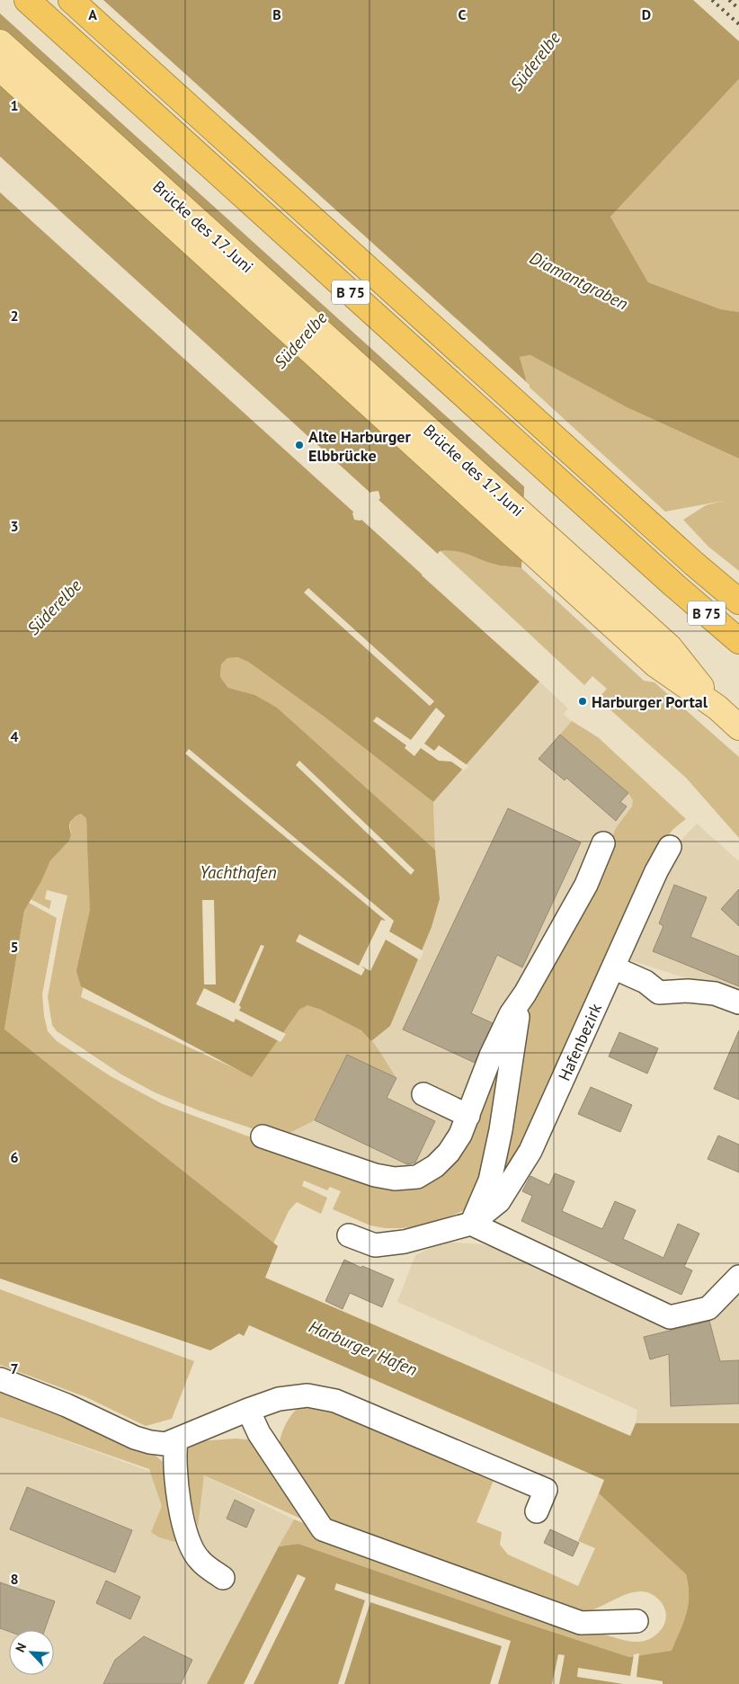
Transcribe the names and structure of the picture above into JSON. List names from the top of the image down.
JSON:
{
  "streets": {
    "highway": ["B 75"],
    "main road": ["Brücke des 17. Juni"],
    "street": ["Hafenbezirk"]
  },
  "water": [
    "Süderelbe",
    "Diamantgraben",
    "Yachthafen",
    "Harburger Hafen"
  ],
  "places": ["Alte Harburger Elbbrücke", "Harburger Portal"],
  "north": "top left",
  "grid": {
    "columns": [
      "A",
      "B",
      "C",
      "D"
    ],
    "rows": [
      "1",
      "2",
      "3",
      "4",
      "5",
      "6",
      "7",
      "8"
    ]
  }
}
